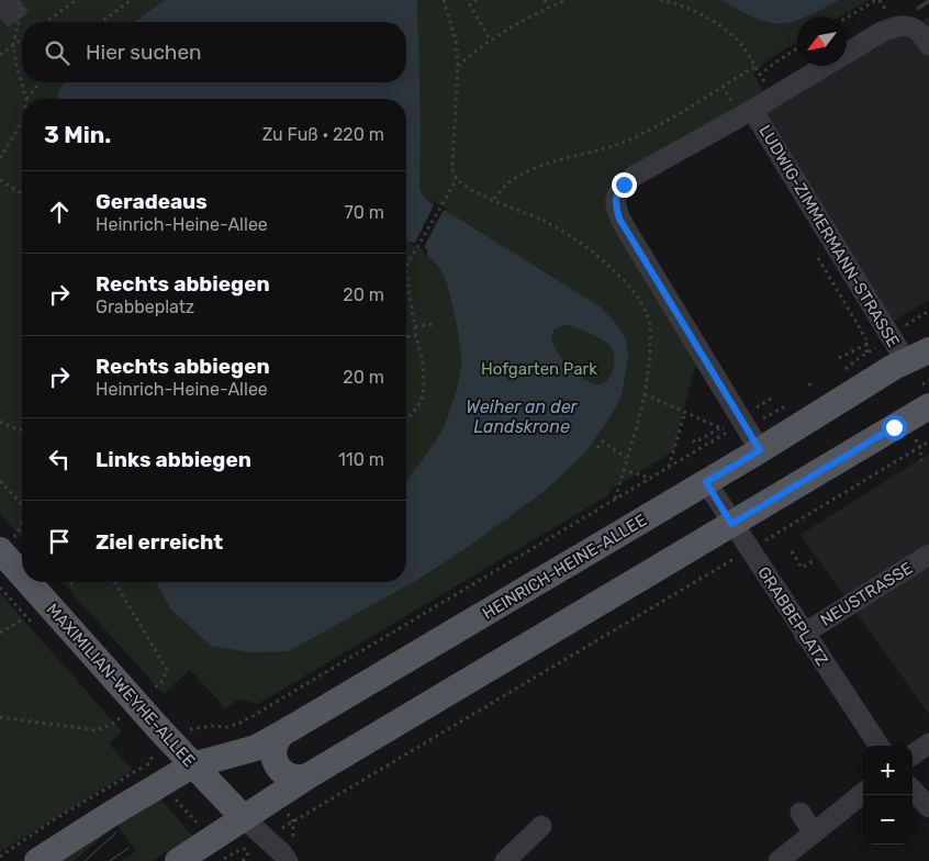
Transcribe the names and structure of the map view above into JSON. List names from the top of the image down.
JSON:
{
  "streets": {
    "main road": ["HEINRICH-HEINE-ALLEE", "MAXIMILIAN-WEYHE-ALLEE"],
    "street": ["LUDWIG-ZIMMERMANN-STRASSE", "NEUSTRASSE", "GRABBEPLATZ"]
  },
  "crossings": [
    ["LUDWIG-ZIMMERMANN-STRASSE", "HEINRICH-HEINE-ALLEE"],
    ["HEINRICH-HEINE-ALLEE", "GRABBEPLATZ"],
    ["HEINRICH-HEINE-ALLEE", "MAXIMILIAN-WEYHE-ALLEE"],
    ["NEUSTRASSE", "GRABBEPLATZ"]
  ],
  "water": ["Weiher an der Landskrone"],
  "parks": ["Hofgarten Park"],
  "north": "bottom left",
  "page": {
    "search": "Hier suchen",
    "heading": ["3 Min.", "Zu Fuß · 220 m"],
    "list": [
      ["Geradeaus", "Heinrich-Heine-Allee", "70 m"],
      ["Rechts abbiegen", "Grabbeplatz", "20 m"],
      ["Rechts abbiegen", "Heinrich-Heine-Allee", "20 m"],
      ["Links abbiegen", "110 m"],
      "Ziel erreicht"
    ],
    "map_buttons": ["+", "−"]
  }
}
